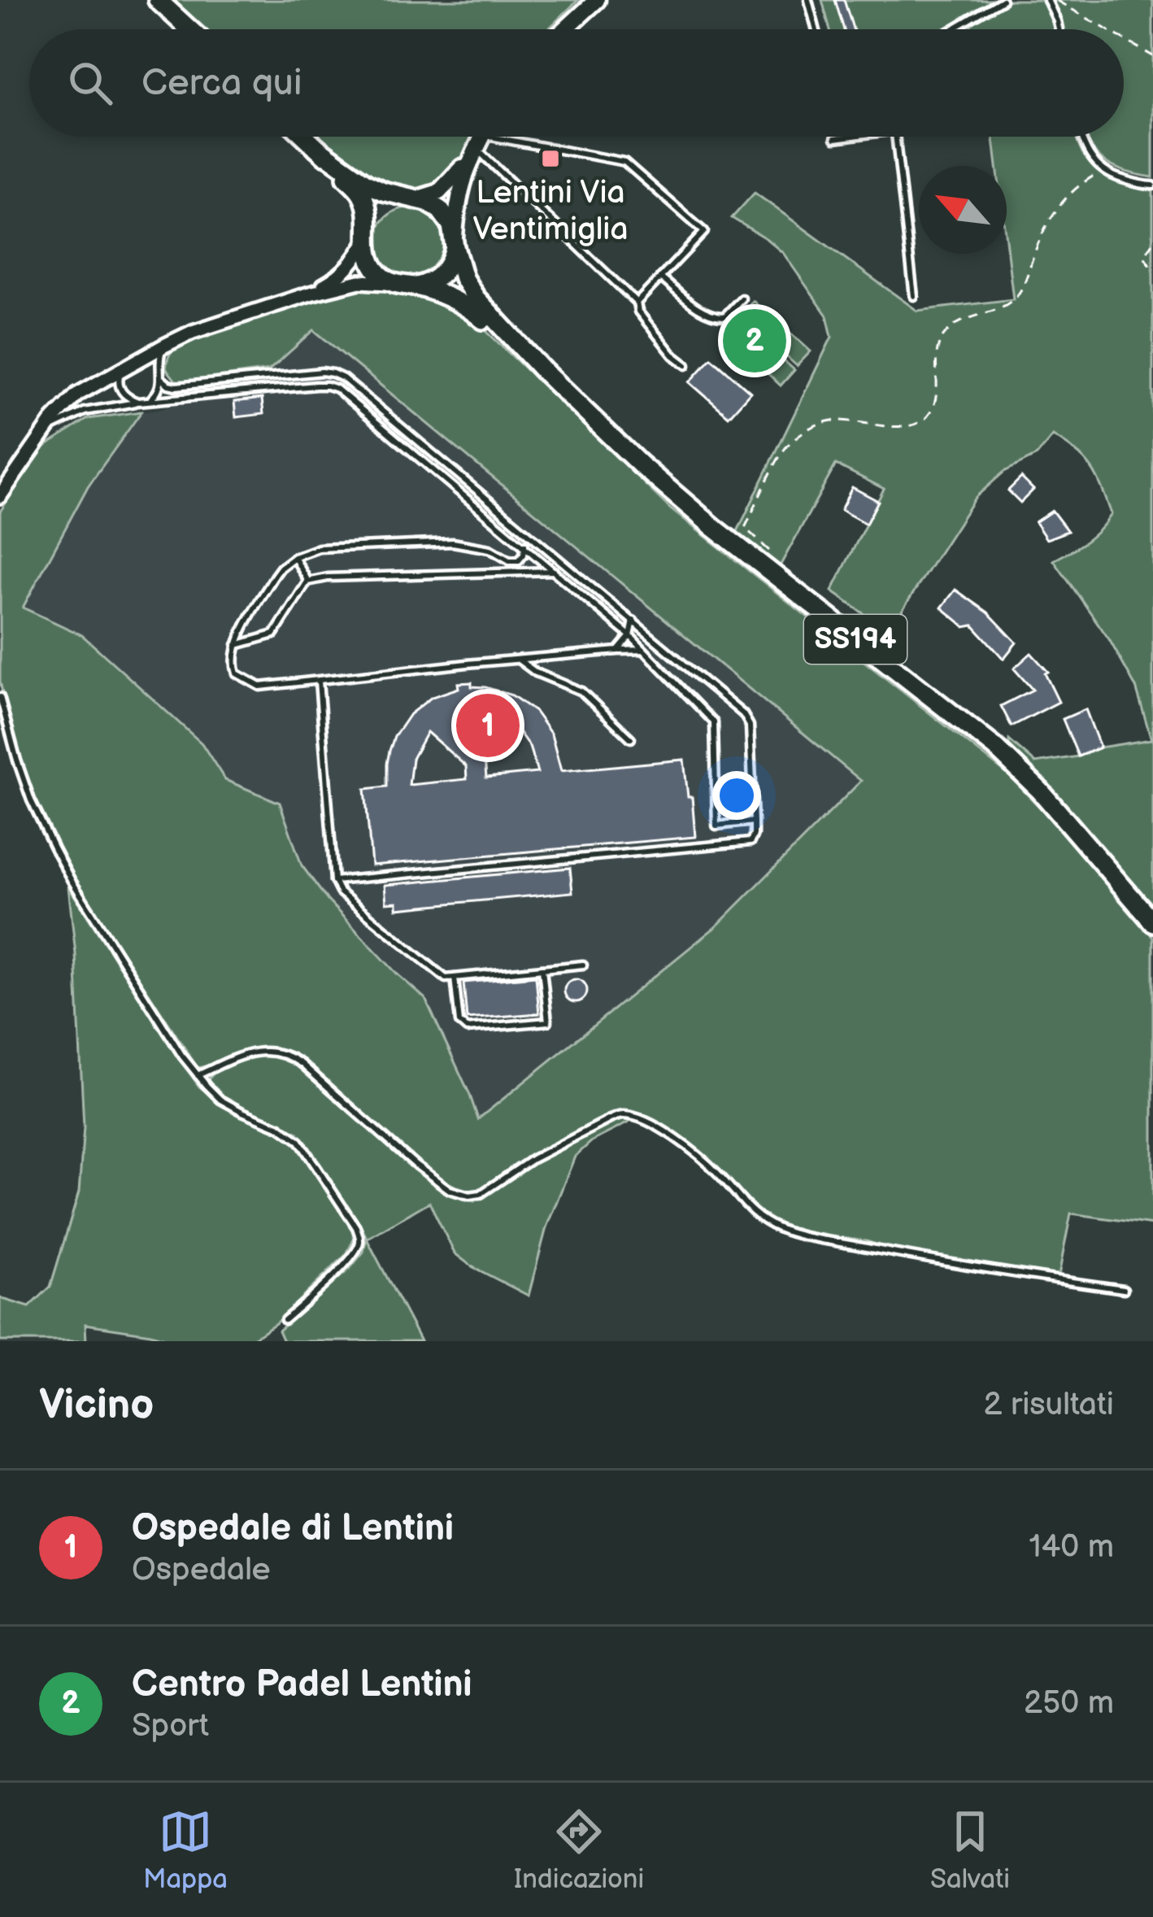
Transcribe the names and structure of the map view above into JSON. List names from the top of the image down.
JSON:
{
  "streets": {
    "main road": ["SS194"]
  },
  "places": {
    "transit": ["Lentini Via Ventimiglia"]
  },
  "north": "top left",
  "page": {
    "search": "Cerca qui",
    "pins": ["2", "1"],
    "heading": ["Vicino", "2 risultati"],
    "list": [
      {
        "mark": "1",
        "name": "Ospedale di Lentini",
        "note": "Ospedale",
        "value": "140 m"
      },
      {
        "mark": "2",
        "name": "Centro Padel Lentini",
        "note": "Sport",
        "value": "250 m"
      }
    ],
    "nav": ["Mappa", "Indicazioni", "Salvati"]
  }
}
